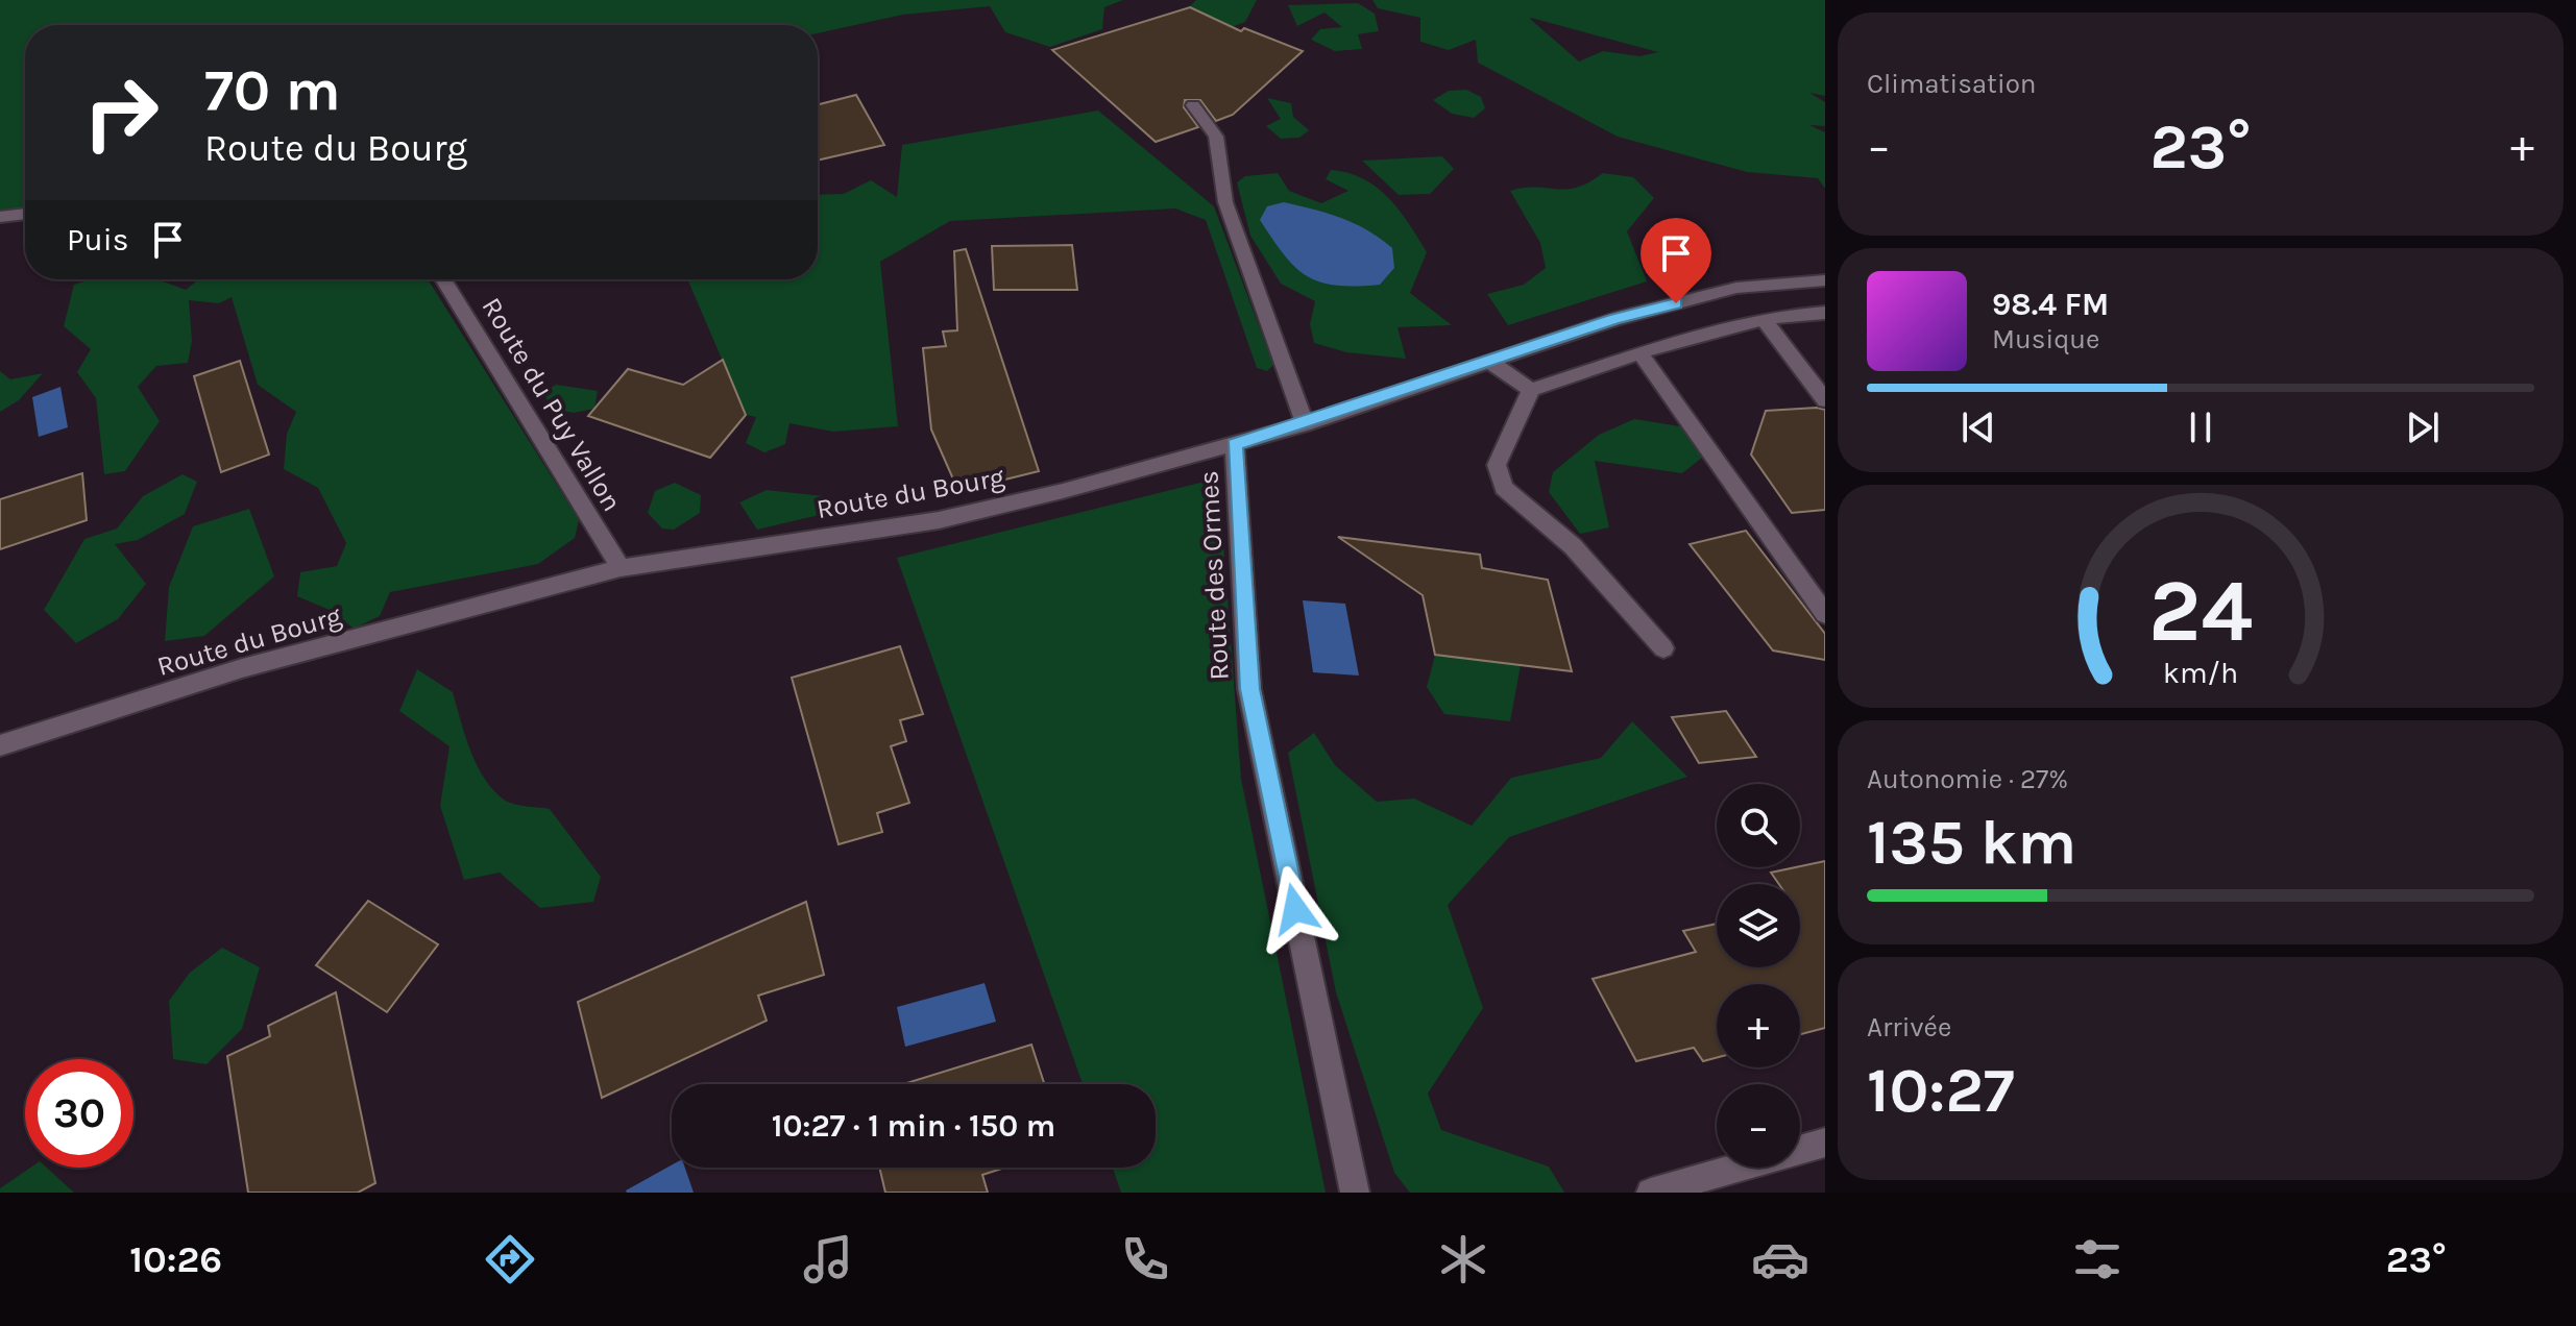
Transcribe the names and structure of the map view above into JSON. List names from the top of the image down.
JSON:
{
  "streets": {
    "street": ["Route du Puy Vallon", "Route du Bourg", "Route des Ormes"]
  },
  "crossings": [
    ["Route du Puy Vallon", "Route du Bourg"],
    ["Route du Bourg", "Route des Ormes"]
  ],
  "page": {
    "tile": [
      "Climatisation",
      ["Autonomie · 27%", "135 km"],
      ["Arrivée", "10:27"]
    ],
    "turn": ["70 m", "Route du Bourg"],
    "heat": ["−", "23°", "+"],
    "then": "Puis",
    "song": ["98.4 FM", "Musique"],
    "map_buttons": ["+", "−"],
    "limit": "30",
    "trip": "10:27 · 1 min · 150 m",
    "tabs": ["10:26", "23°"],
    "gauge": ["24", "km/h"]
  }
}
